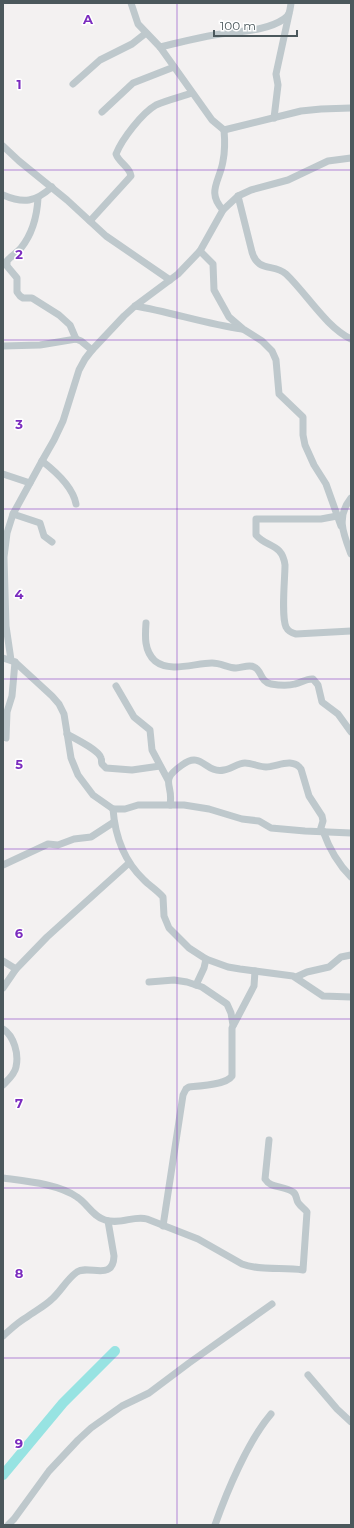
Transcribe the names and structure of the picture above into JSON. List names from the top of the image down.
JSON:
{
  "scale_bar": "100 m",
  "grid": {
    "columns": ["A"],
    "rows": [
      "1",
      "2",
      "3",
      "4",
      "5",
      "6",
      "7",
      "8",
      "9"
    ]
  }
}
